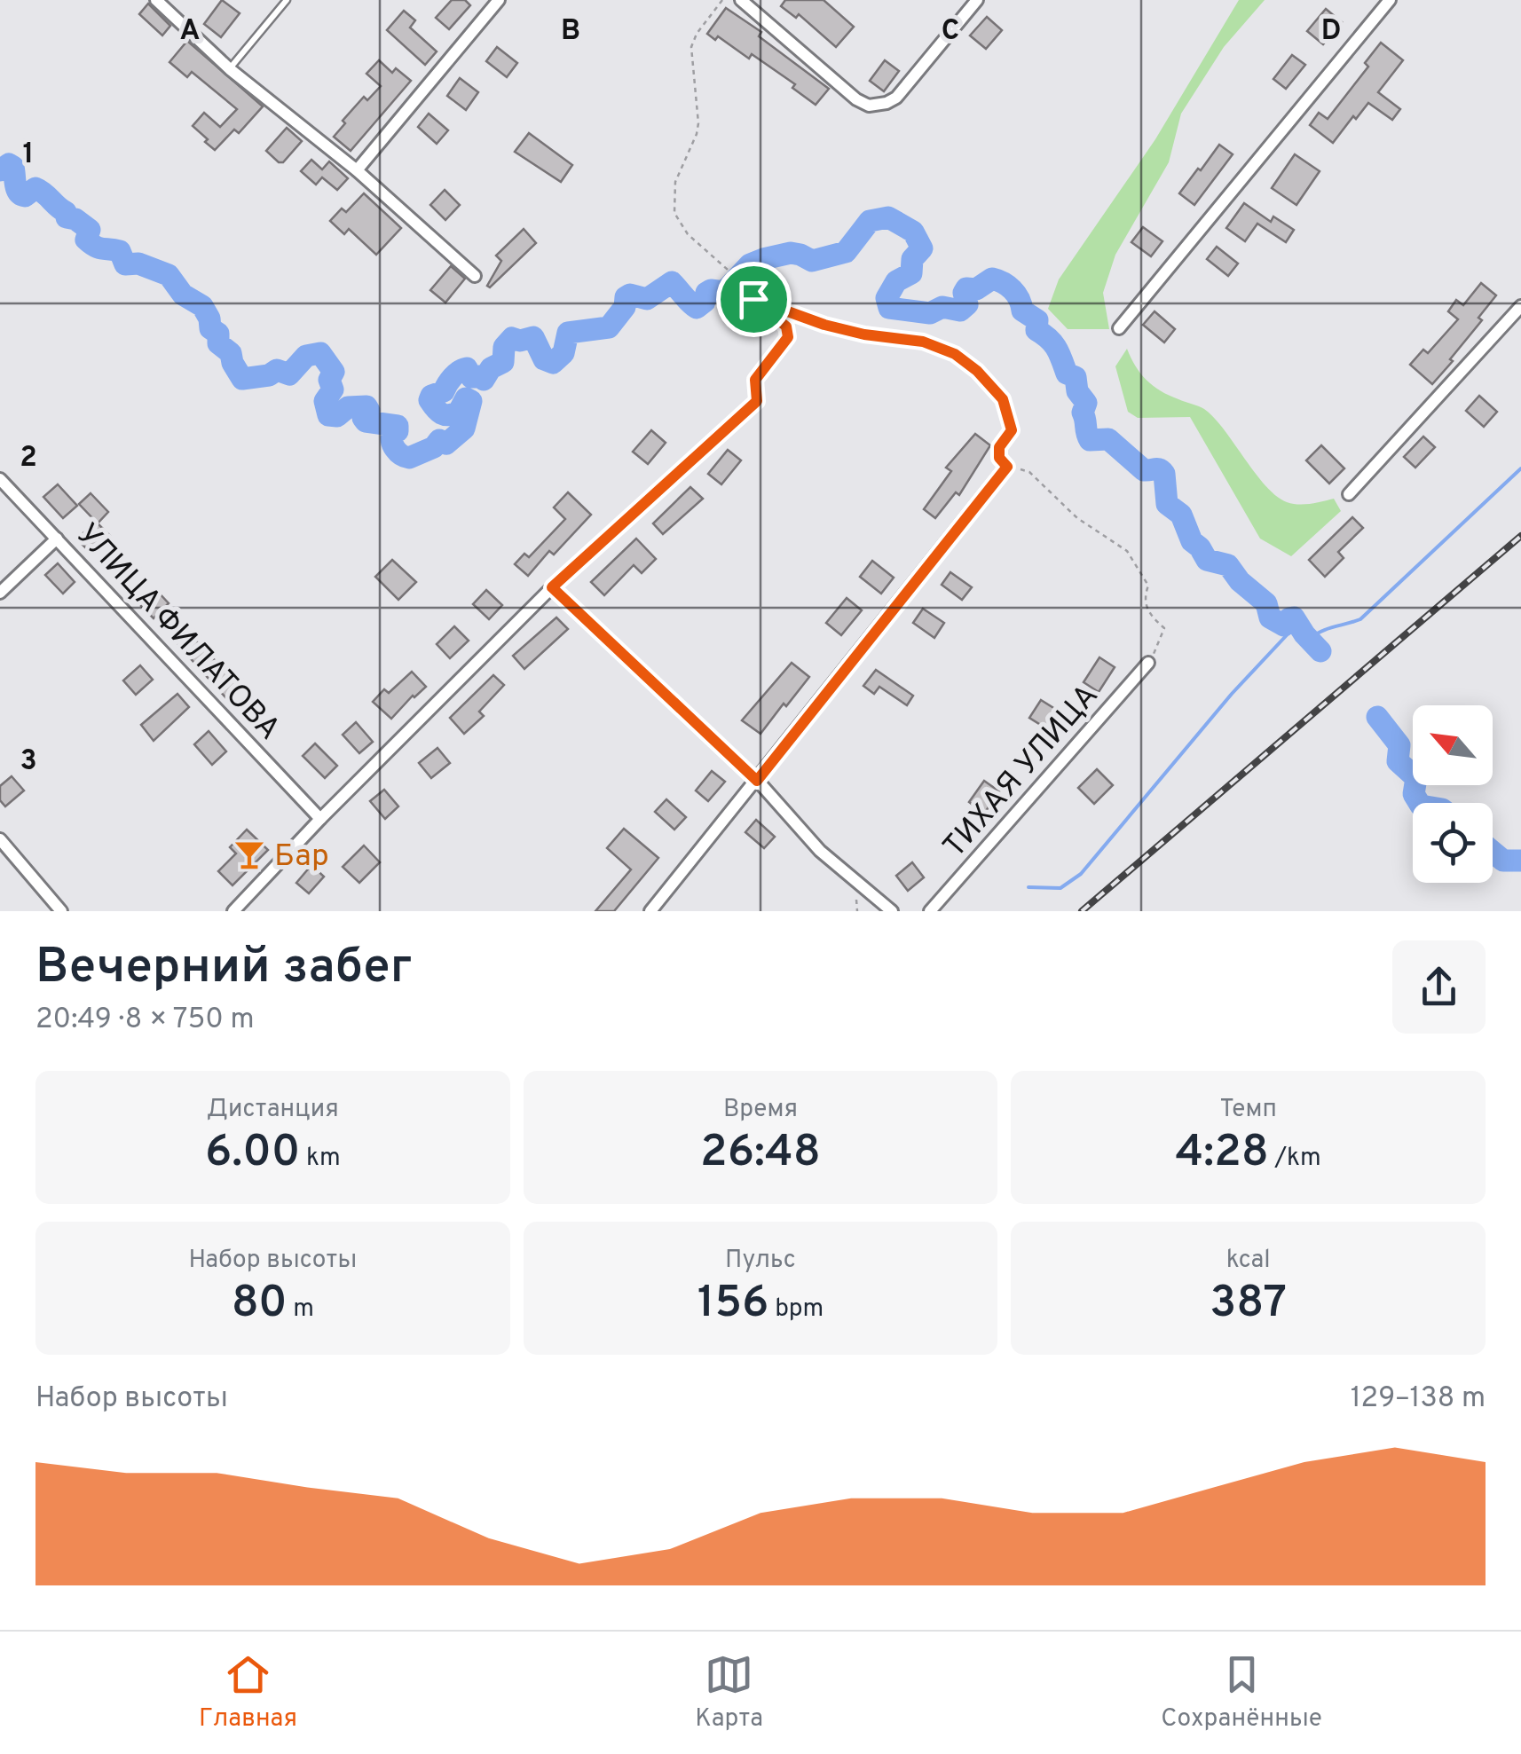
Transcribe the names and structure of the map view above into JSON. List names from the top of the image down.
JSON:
{
  "streets": {
    "street": ["УЛИЦА ФИЛАТОВА", "ТИХАЯ УЛИЦА"]
  },
  "places": {
    "bar": ["Бар"]
  },
  "north": "top left",
  "page": {
    "heading": ["Вечерний забег", "20:49 · 8 × 750 m"],
    "stats": [
      ["Дистанция", "6.00 km"],
      ["Время", "26:48"],
      ["Темп", "4:28 /km"],
      ["Набор высоты", "80 m"],
      ["Пульс", "156 bpm"],
      ["kcal", "387"]
    ],
    "chart": ["Набор высоты", "129–138 m"],
    "tabs": ["Главная", "Карта", "Сохранённые"]
  },
  "grid": {
    "columns": [
      "A",
      "B",
      "C",
      "D"
    ],
    "rows": ["1", "2", "3"]
  }
}
